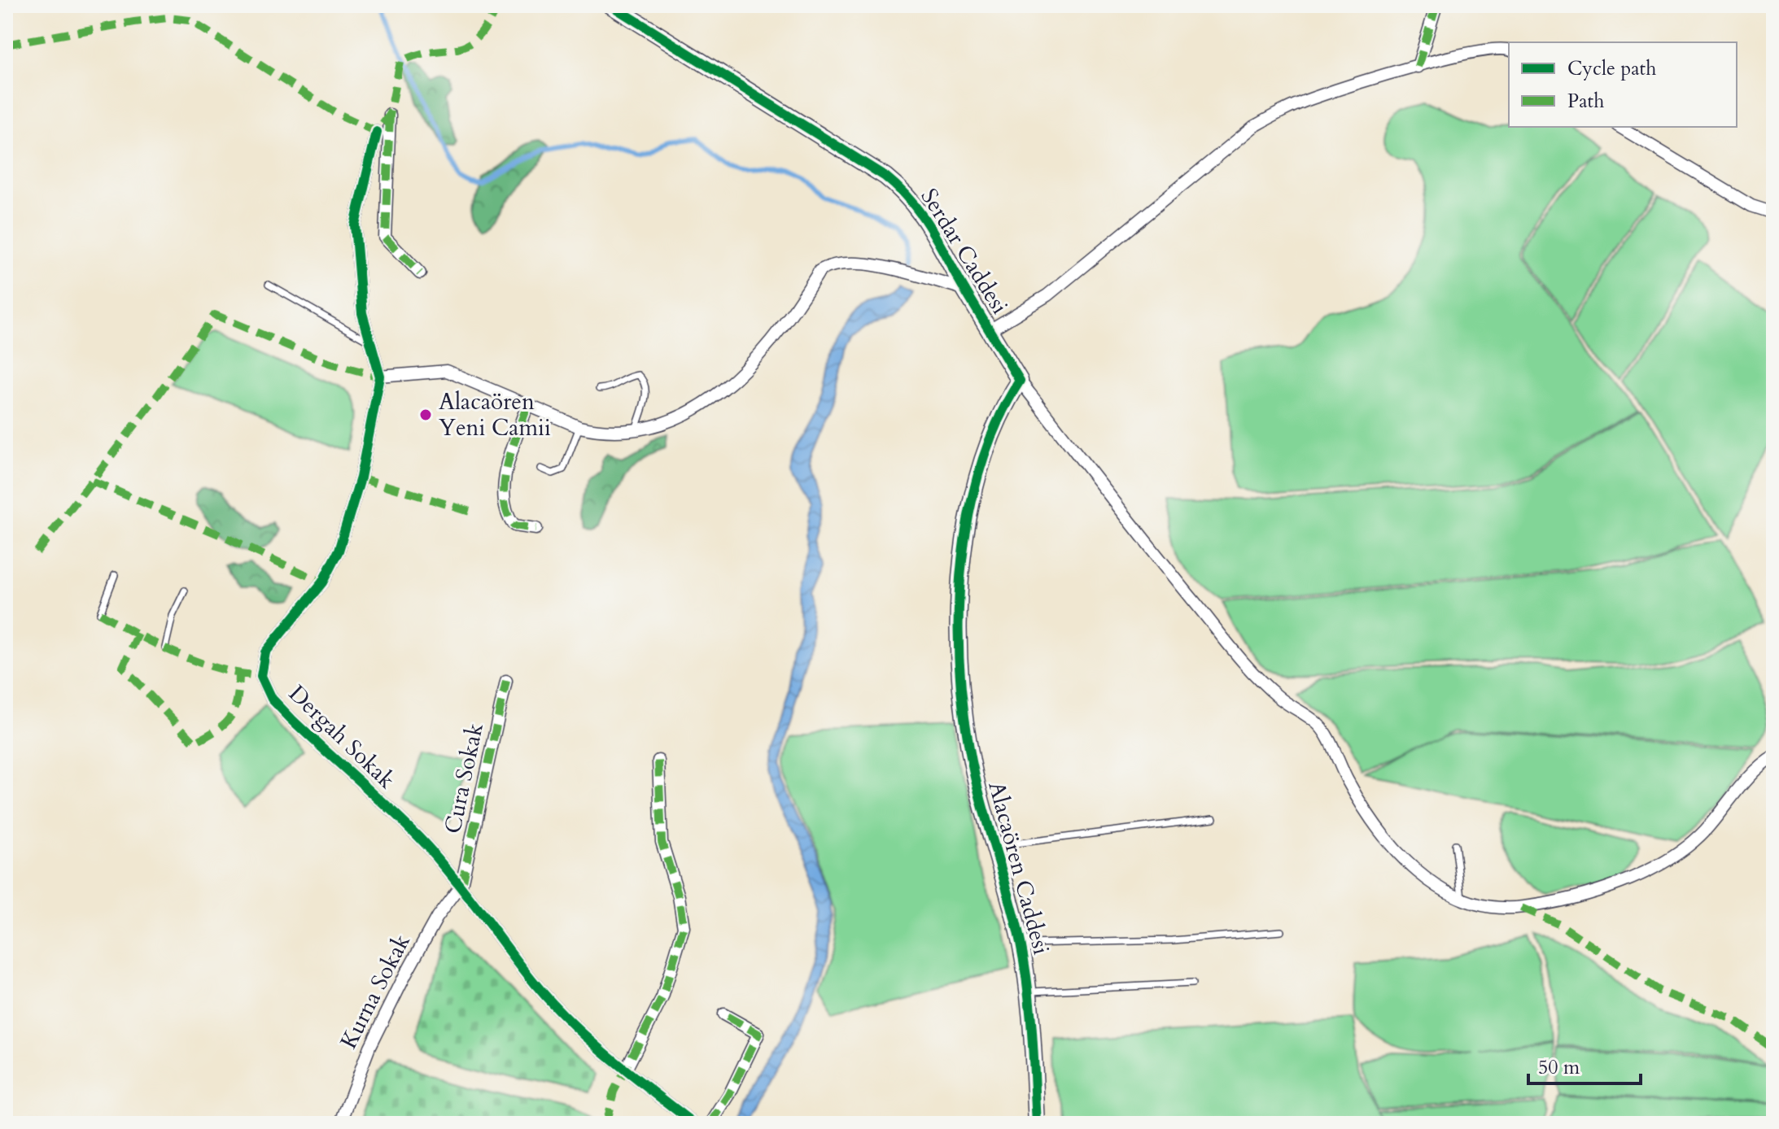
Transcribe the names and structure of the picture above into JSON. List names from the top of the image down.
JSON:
{
  "streets": {
    "street": [
      "Serdar Caddesi",
      "Dergah Sokak",
      "Cura Sokak",
      "Alacaören Caddesi",
      "Kurna Sokak"
    ]
  },
  "crossings": [
    ["Serdar Caddesi", "Alacaören Caddesi"],
    ["Dergah Sokak", "Cura Sokak"],
    ["Dergah Sokak", "Kurna Sokak"],
    ["Cura Sokak", "Kurna Sokak"]
  ],
  "places": ["Alacaören Yeni Camii"],
  "legend": ["Cycle path", "Path"],
  "scale_bar": "50 m"
}
